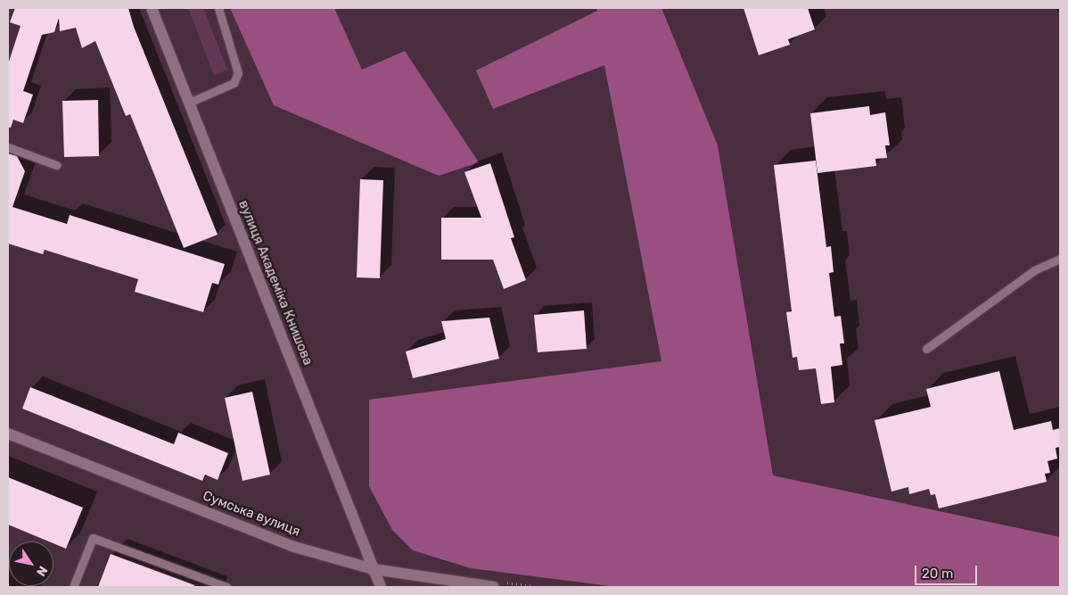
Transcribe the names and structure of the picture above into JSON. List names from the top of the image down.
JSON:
{
  "streets": {
    "street": ["вулиця Академіка Книшова", "Сумська вулиця"]
  },
  "crossings": [
    ["вулиця Академіка Книшова", "Сумська вулиця"]
  ],
  "scale_bar": "20 m",
  "north": "bottom right"
}
